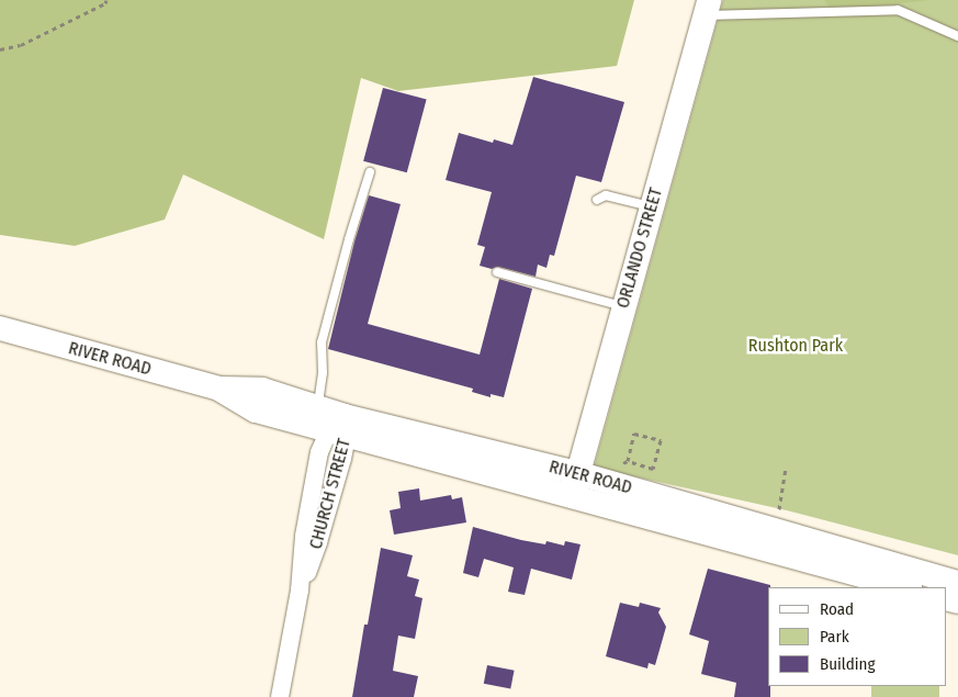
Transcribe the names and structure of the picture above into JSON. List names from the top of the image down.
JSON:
{
  "streets": {
    "main road": ["ORLANDO STREET", "RIVER ROAD"],
    "street": ["CHURCH STREET"]
  },
  "crossings": [
    ["ORLANDO STREET", "RIVER ROAD"],
    ["RIVER ROAD", "CHURCH STREET"]
  ],
  "parks": ["Rushton Park"],
  "legend": ["Road", "Park", "Building"]
}
